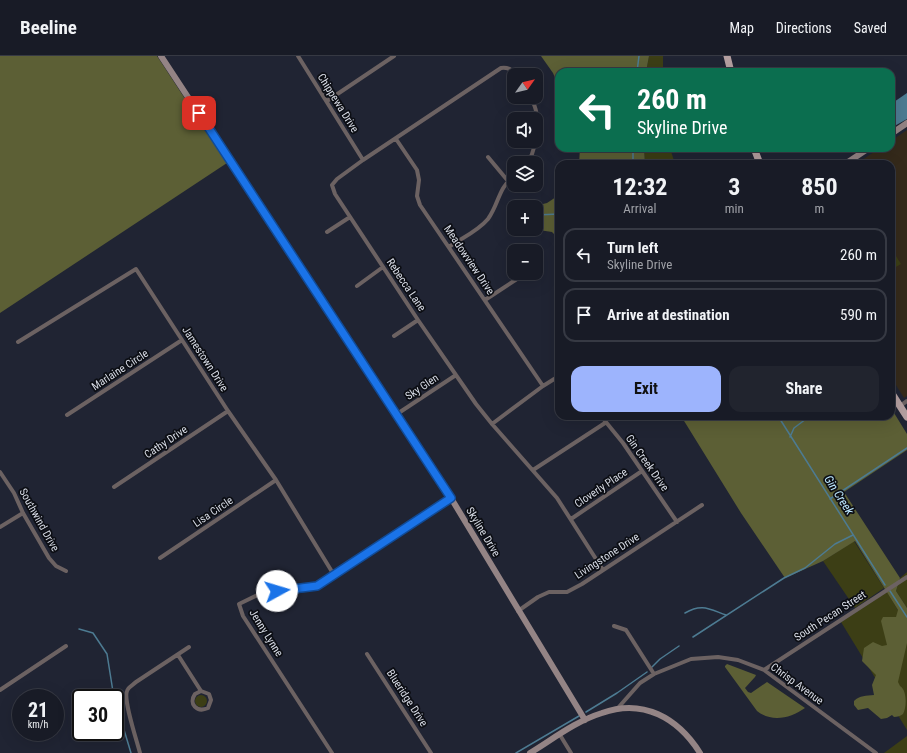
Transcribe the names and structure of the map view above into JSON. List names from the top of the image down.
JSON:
{
  "streets": {
    "street": [
      "Chippewa Drive",
      "Meadowview Drive",
      "Rebecca Lane",
      "Jamestown Drive",
      "Marlaine Circle",
      "Sky Glen",
      "Cathy Drive",
      "Gin Creek Drive",
      "Cloverly Place",
      "Lisa Circle",
      "Southwind Drive",
      "Skyline Drive",
      "Livingstone Drive",
      "South Pecan Street",
      "Jenny Lynne",
      "Chrisp Avenue",
      "Blueridge Drive"
    ]
  },
  "crossings": [
    ["Chippewa Drive", "Rebecca Lane"],
    ["Meadowview Drive", "Rebecca Lane"],
    ["Rebecca Lane", "Sky Glen"],
    ["Rebecca Lane", "Cloverly Place"],
    ["Rebecca Lane", "Livingstone Drive"],
    ["Jamestown Drive", "Marlaine Circle"],
    ["Jamestown Drive", "Cathy Drive"],
    ["Jamestown Drive", "Lisa Circle"],
    ["Jamestown Drive", "Jenny Lynne"],
    ["Sky Glen", "Skyline Drive"],
    ["Gin Creek Drive", "Cloverly Place"],
    ["Gin Creek Drive", "Livingstone Drive"],
    ["Skyline Drive", "Livingstone Drive"],
    ["Skyline Drive", "Jenny Lynne"],
    ["South Pecan Street", "Chrisp Avenue"]
  ],
  "water": ["Gin Creek"],
  "north": "top right",
  "page": {
    "header": "Beeline",
    "nav": ["Map", "Directions", "Saved"],
    "map_buttons": ["+", "−"],
    "turn": ["260 m", "Skyline Drive"],
    "eta": [
      "12:32",
      "Arrival",
      "3",
      "min",
      "850",
      "m"
    ],
    "list": [
      {
        "name": "Turn left",
        "note": "Skyline Drive",
        "value": "260 m"
      },
      {
        "name": "Arrive at destination",
        "value": "590 m"
      }
    ],
    "buttons": ["Exit", "Share"],
    "speed": "21 km/h",
    "limit": "30"
  }
}
